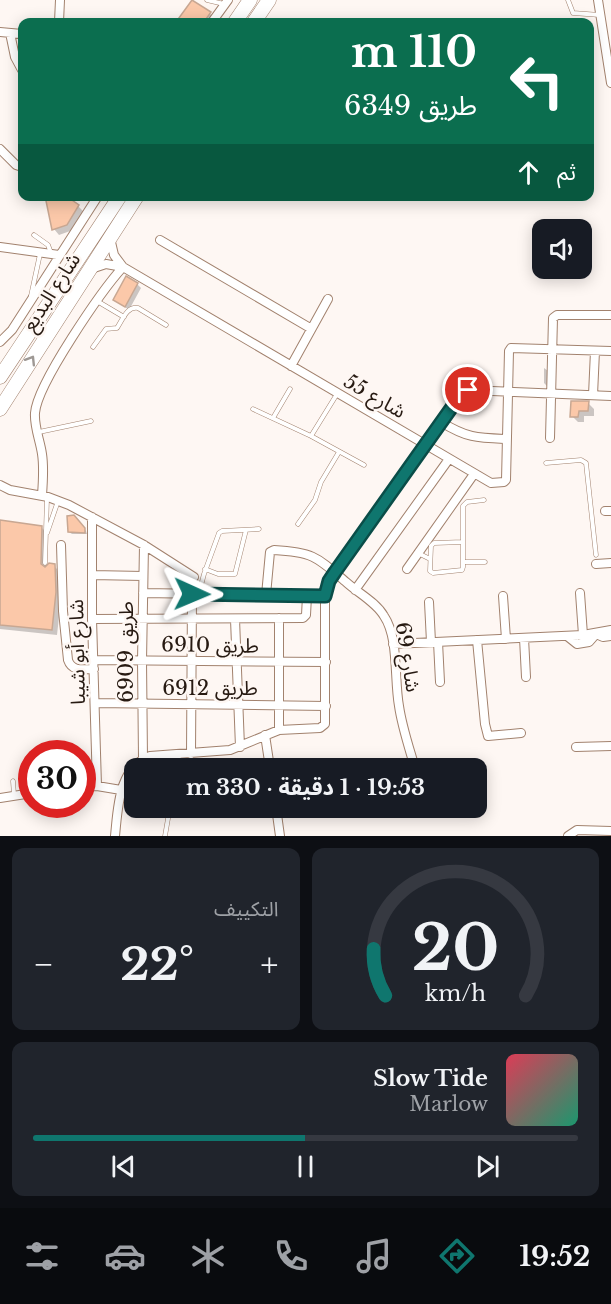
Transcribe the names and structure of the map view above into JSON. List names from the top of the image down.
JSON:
{
  "streets": {
    "main road": ["شارع البديع"],
    "street": [
      "شارع 55",
      "طريق 6910",
      "شارع أبو شيبا",
      "طريق 6909",
      "شارع 69",
      "طريق 6912"
    ]
  },
  "crossings": [
    ["طريق 6910", "شارع أبو شيبا"],
    ["طريق 6910", "طريق 6909"],
    ["شارع أبو شيبا", "طريق 6912"],
    ["طريق 6909", "طريق 6912"]
  ],
  "page": {
    "turn": ["110 m", "طريق 6349"],
    "then": "ثم",
    "limit": "30",
    "trip": "19:53 · 1 دقيقة · 330 m",
    "tile": "التكييف",
    "heat": ["−", "22°", "+"],
    "song": ["Slow Tide", "Marlow"],
    "tabs": "19:52",
    "gauge": ["20", "km/h"]
  }
}
